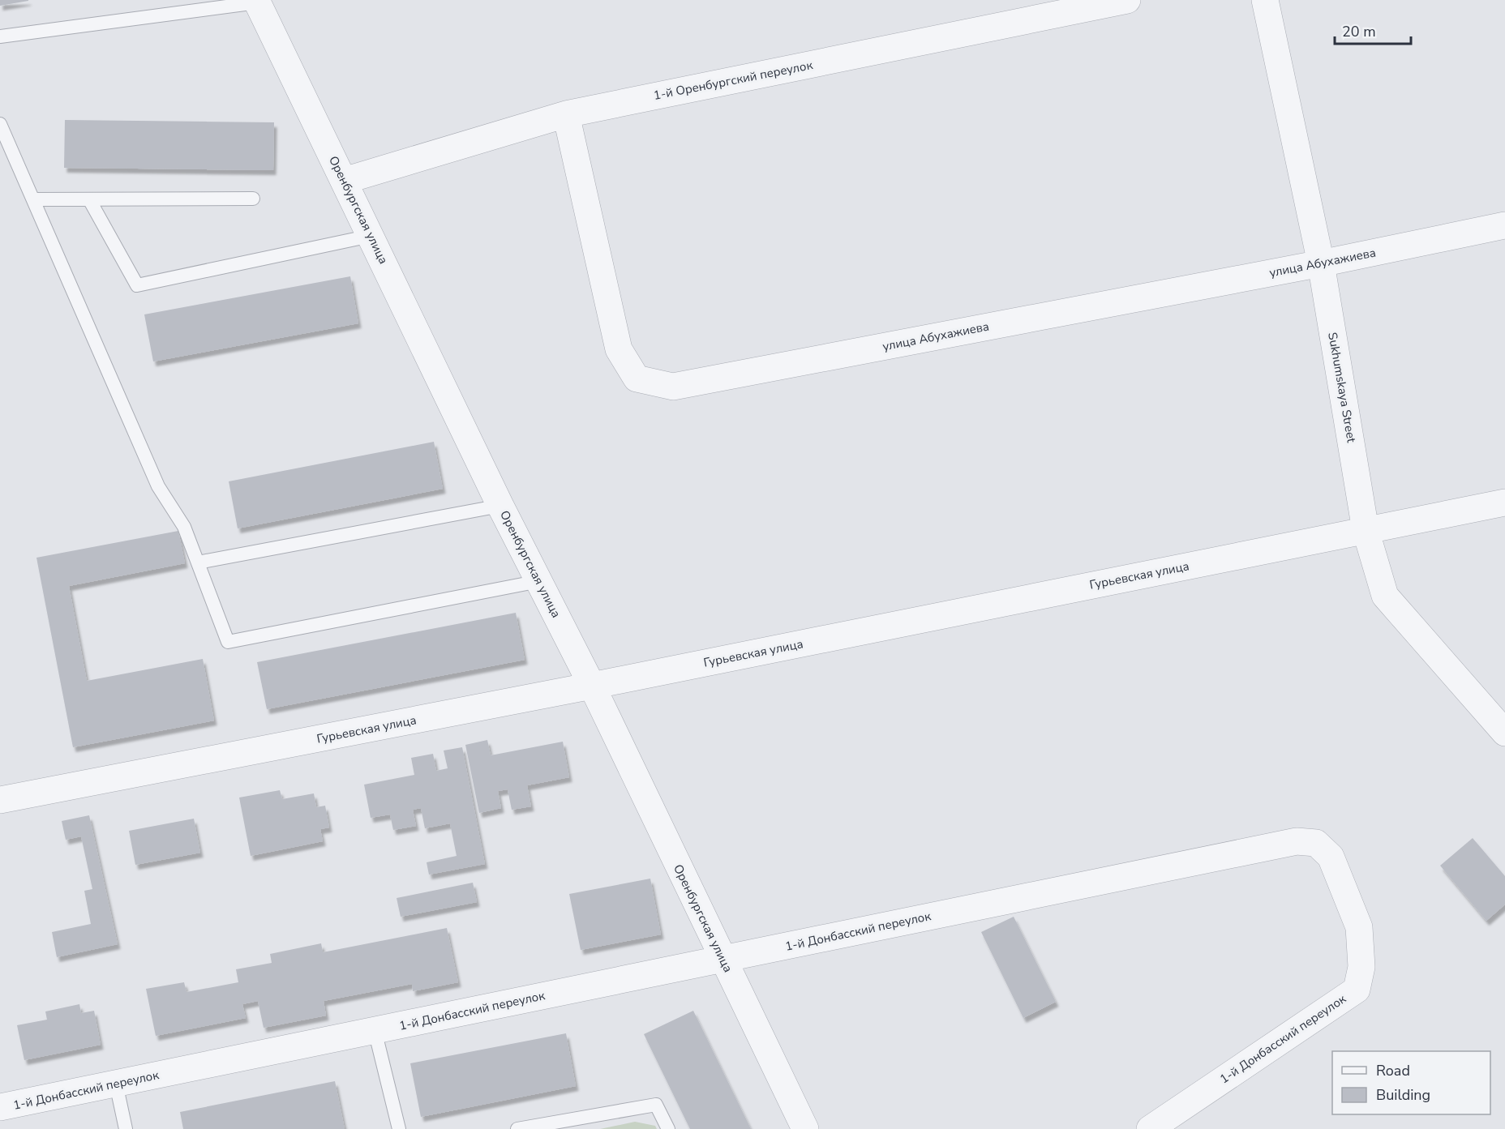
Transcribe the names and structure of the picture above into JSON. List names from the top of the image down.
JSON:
{
  "streets": {
    "street": [
      "1-й Оренбургский переулок",
      "Оренбургская улица",
      "улица Абухажиева",
      "Sukhumskaya Street",
      "Гурьевская улица",
      "1-й Донбасский переулок"
    ]
  },
  "crossings": [
    ["1-й Оренбургский переулок", "Оренбургская улица"],
    ["1-й Оренбургский переулок", "улица Абухажиева"],
    ["Оренбургская улица", "Гурьевская улица"],
    ["Оренбургская улица", "1-й Донбасский переулок"],
    ["улица Абухажиева", "Sukhumskaya Street"],
    ["Sukhumskaya Street", "Гурьевская улица"]
  ],
  "legend": ["Road", "Building"],
  "scale_bar": "20 m"
}
